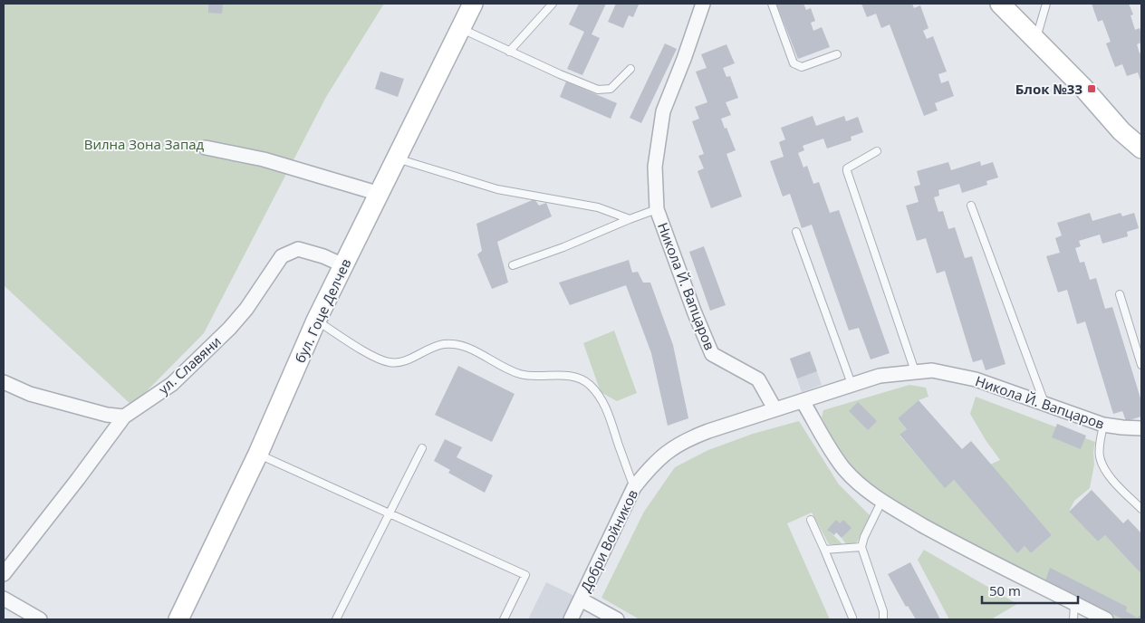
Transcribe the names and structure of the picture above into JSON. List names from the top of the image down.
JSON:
{
  "streets": {
    "main road": ["бул. Гоце Делчев"],
    "street": ["Никола Й. Вапцаров", "ул. Славяни", "Добри Войников"]
  },
  "crossings": [
    ["Никола Й. Вапцаров", "Добри Войников"],
    ["бул. Гоце Делчев", "ул. Славяни"]
  ],
  "parks": ["Вилна Зона Запад"],
  "places": {
    "transit": ["Блок №33"]
  },
  "scale_bar": "50 m"
}
